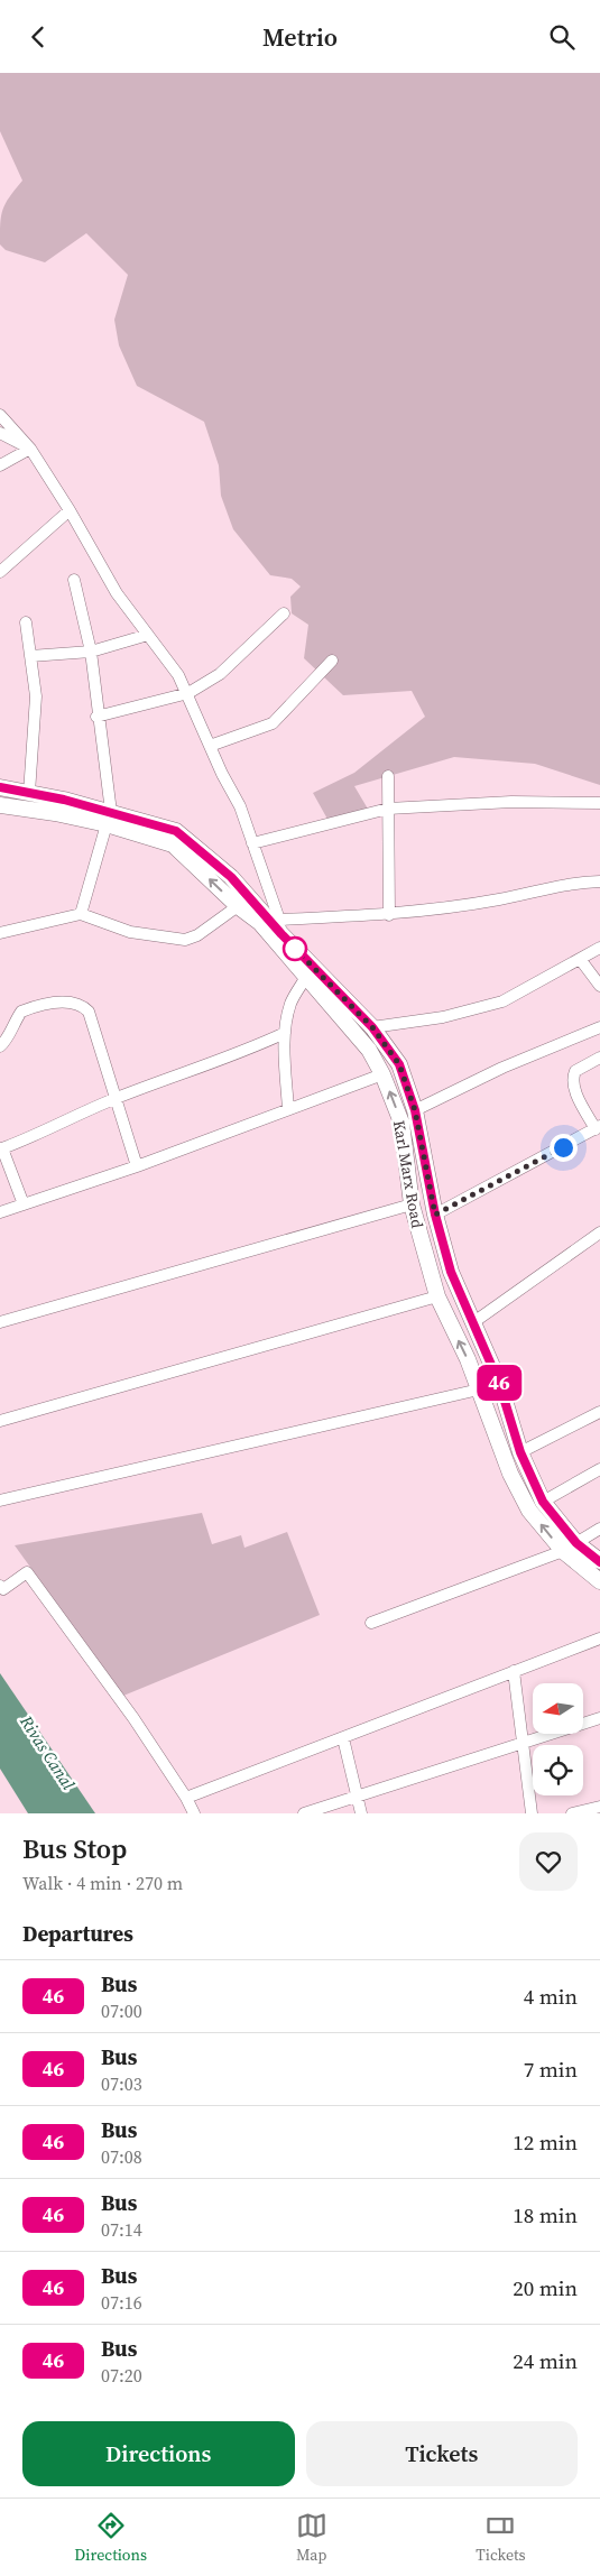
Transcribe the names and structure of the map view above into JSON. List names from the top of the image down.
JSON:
{
  "streets": {
    "main road": ["Karl Marx Road"]
  },
  "water": ["Rivas Canal"],
  "lines": ["bus line 46"],
  "north": "left",
  "page": {
    "header": "Metrio",
    "on_map": "46",
    "heading": [
      ["Bus Stop", "Walk · 4 min · 270 m"],
      "Departures"
    ],
    "list": [
      {
        "mark": "46",
        "name": "Bus",
        "note": "07:00",
        "value": "4 min"
      },
      {
        "mark": "46",
        "name": "Bus",
        "note": "07:03",
        "value": "7 min"
      },
      {
        "mark": "46",
        "name": "Bus",
        "note": "07:08",
        "value": "12 min"
      },
      {
        "mark": "46",
        "name": "Bus",
        "note": "07:14",
        "value": "18 min"
      },
      {
        "mark": "46",
        "name": "Bus",
        "note": "07:16",
        "value": "20 min"
      },
      {
        "mark": "46",
        "name": "Bus",
        "note": "07:20",
        "value": "24 min"
      }
    ],
    "buttons": ["Directions", "Tickets"],
    "tabs": ["Directions", "Map", "Tickets"]
  }
}
